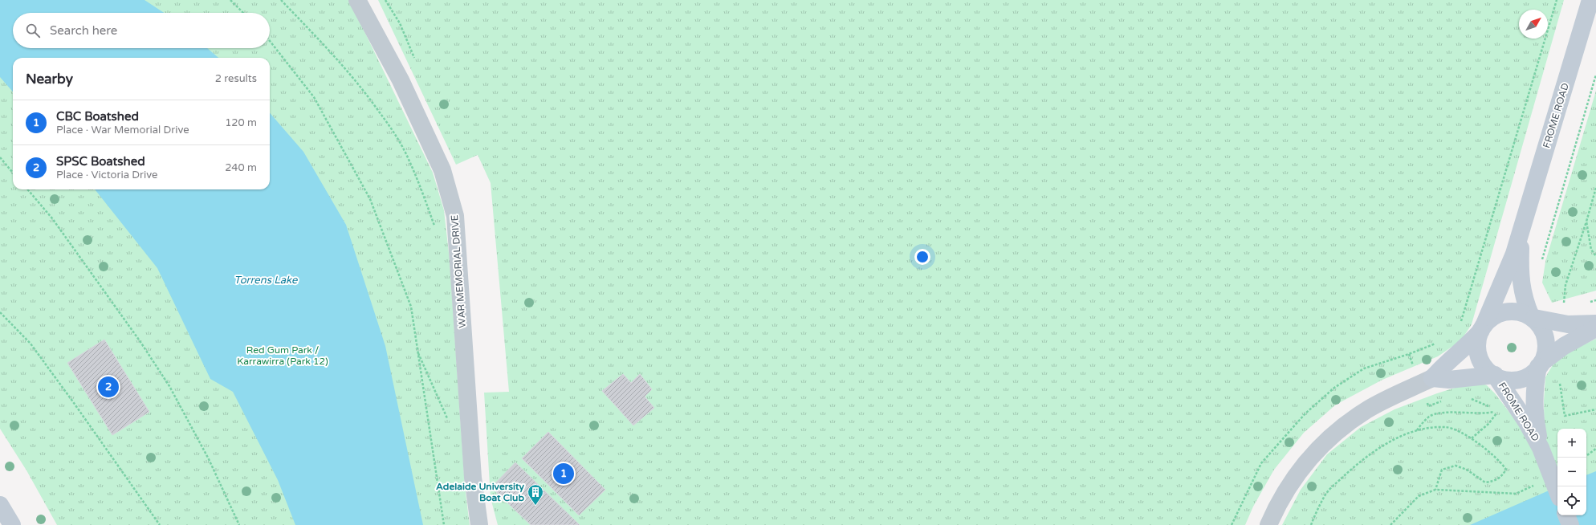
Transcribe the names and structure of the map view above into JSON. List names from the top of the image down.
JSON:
{
  "streets": {
    "main road": ["FROME ROAD"],
    "street": ["WAR MEMORIAL DRIVE"]
  },
  "water": ["Torrens Lake"],
  "parks": ["Red Gum Park / Karrawirra (Park 12)"],
  "places": {
    "building": ["Adelaide University Boat Club"]
  },
  "north": "top right",
  "page": {
    "search": "Search here",
    "heading": ["Nearby", "2 results"],
    "list": [
      {
        "mark": "1",
        "name": "CBC Boatshed",
        "note": "Place · War Memorial Drive",
        "value": "120 m"
      },
      {
        "mark": "2",
        "name": "SPSC Boatshed",
        "note": "Place · Victoria Drive",
        "value": "240 m"
      }
    ],
    "pins": ["2", "1"],
    "map_buttons": ["+", "−"]
  }
}
